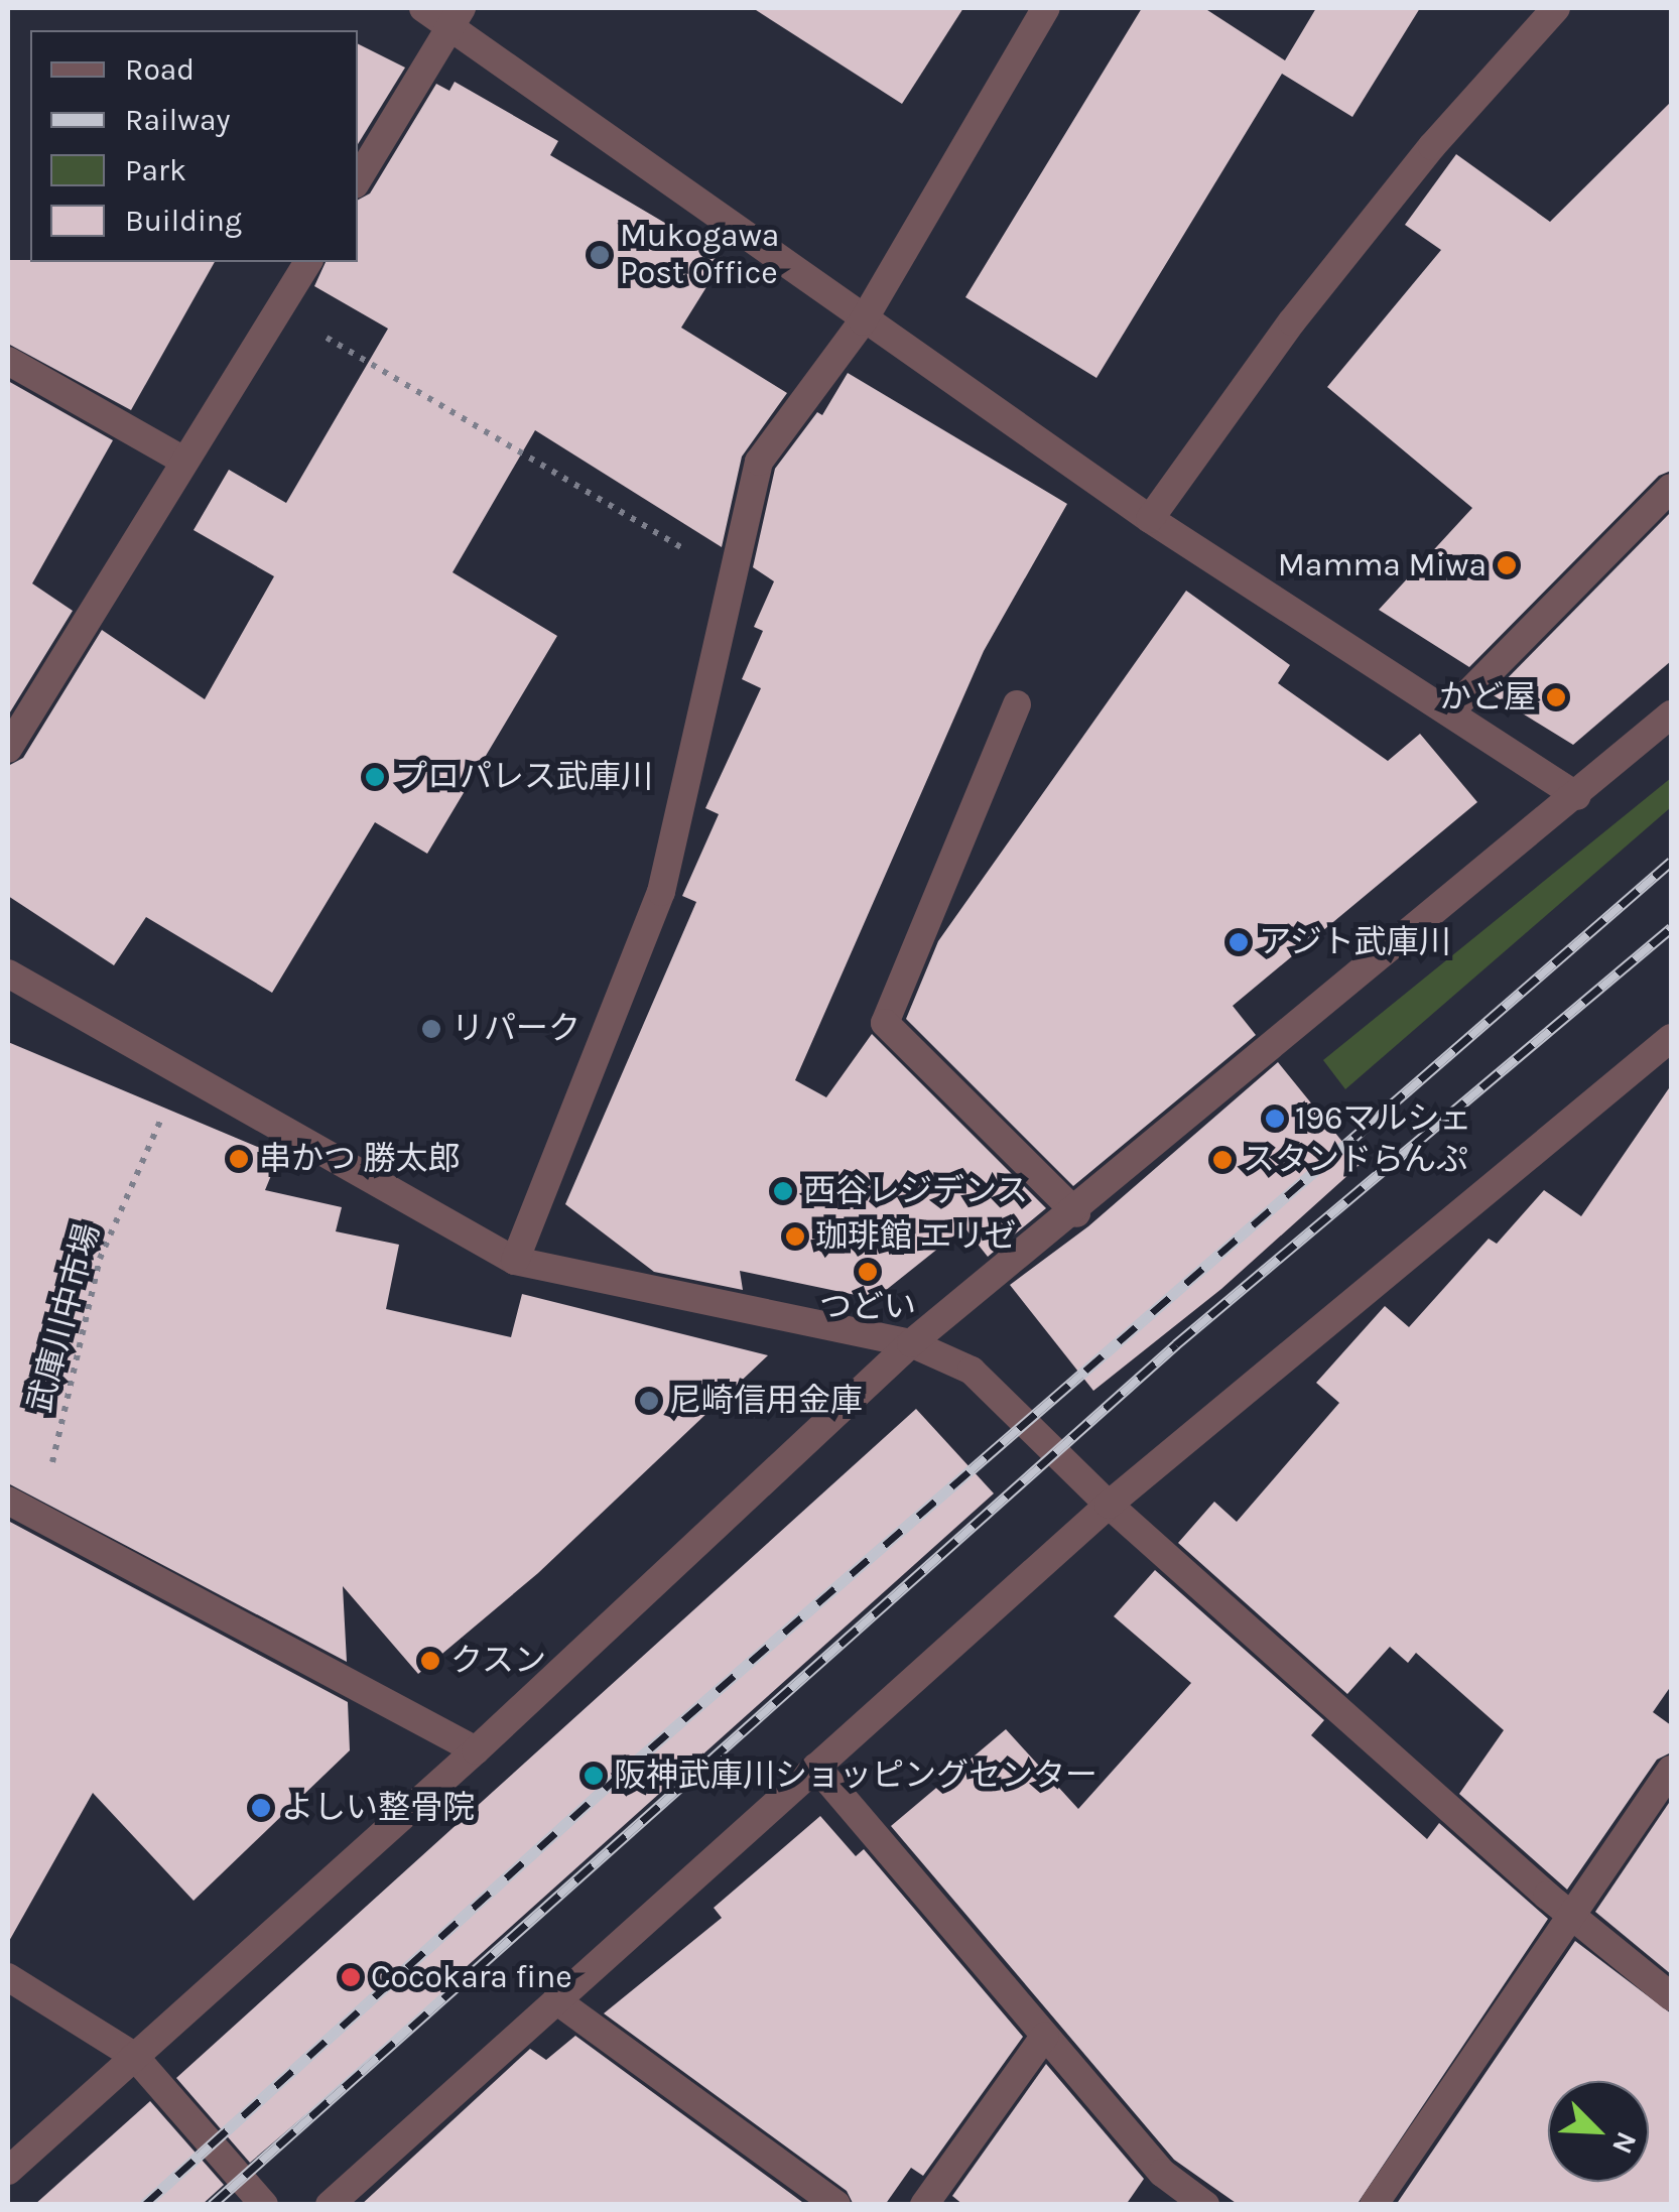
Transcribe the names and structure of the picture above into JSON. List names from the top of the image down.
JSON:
{
  "streets": {
    "path": ["武庫川中市場"]
  },
  "places": [
    "Mukogawa Post Office",
    "Mamma Miwa",
    "かど屋",
    "プロパレス武庫川",
    "アジト武庫川",
    "リパーク",
    "196マルシェ",
    "串かつ 勝太郎",
    "スタンドらんぷ",
    "西谷レジデンス",
    "珈琲館 エリゼ",
    "つどい",
    "尼崎信用金庫",
    "クスン",
    "阪神武庫川ショッピングセンター",
    "よしい整骨院",
    "Cocokara fine"
  ],
  "legend": [
    "Road",
    "Railway",
    "Park",
    "Building"
  ],
  "north": "bottom right"
}
